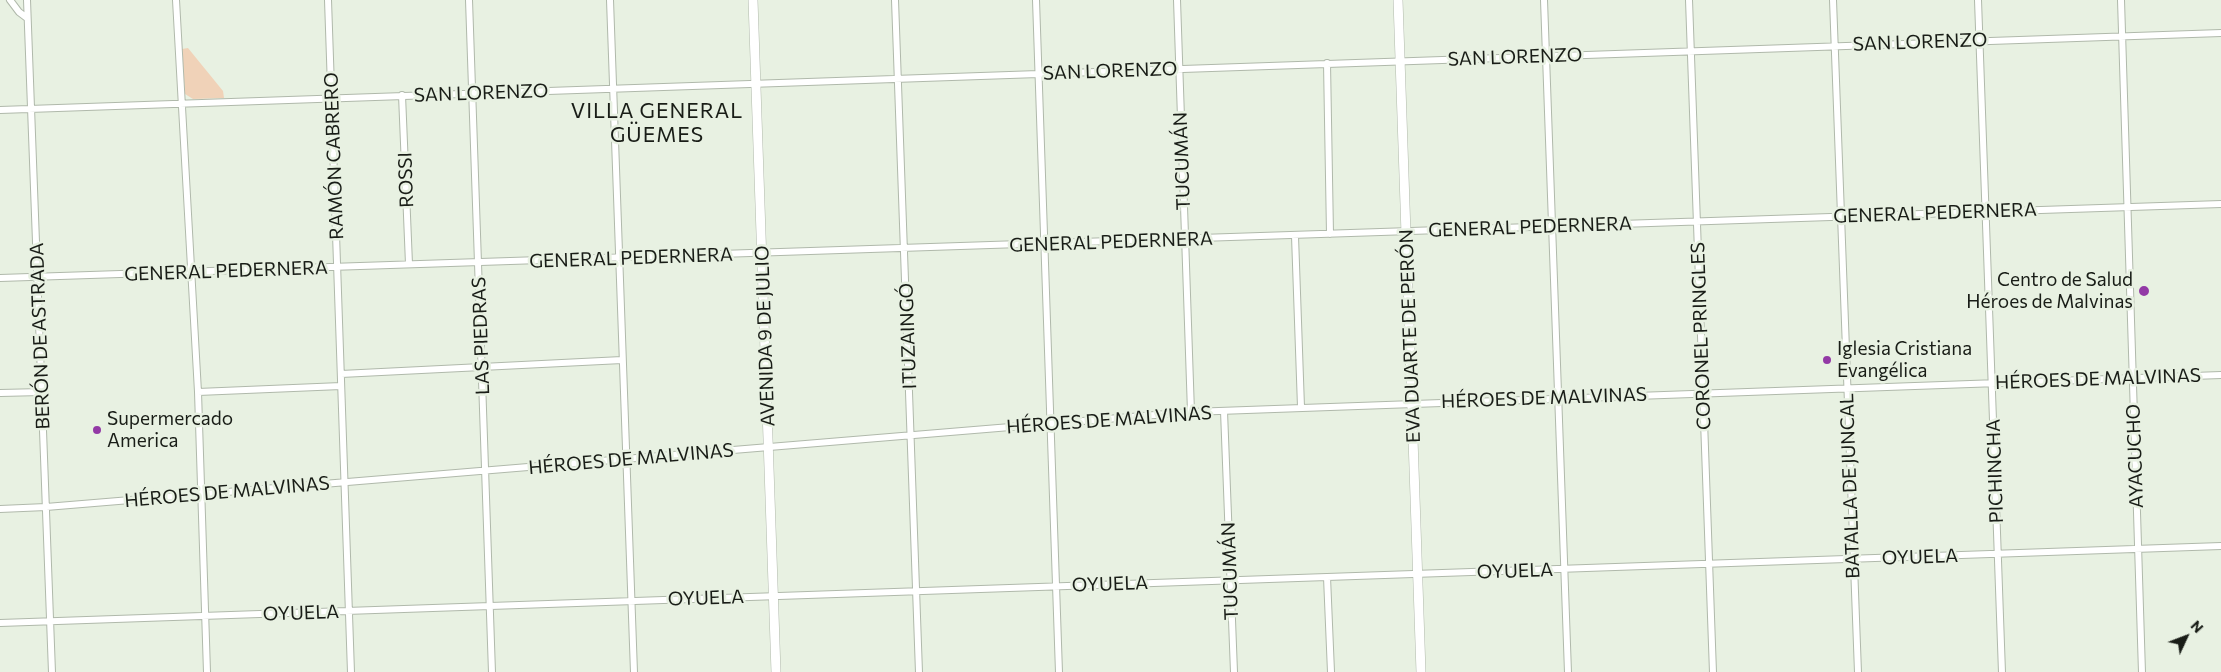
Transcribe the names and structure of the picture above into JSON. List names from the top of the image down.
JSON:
{
  "streets": {
    "main road": ["AVENIDA 9 DE JULIO", "EVA DUARTE DE PERÓN"],
    "street": [
      "SAN LORENZO",
      "RAMÓN CABRERO",
      "TUCUMÁN",
      "ROSSI",
      "GENERAL PEDERNERA",
      "BERÓN DE ASTRADA",
      "LAS PIEDRAS",
      "ITUZAINGÓ",
      "CORONEL PRINGLES",
      "HÉROES DE MALVINAS",
      "AYACUCHO",
      "PICHINCHA",
      "BATALLA DE JUNCAL",
      "OYUELA"
    ]
  },
  "crossings": [
    ["SAN LORENZO", "RAMÓN CABRERO"],
    ["SAN LORENZO", "TUCUMÁN"],
    ["SAN LORENZO", "ROSSI"],
    ["SAN LORENZO", "BERÓN DE ASTRADA"],
    ["SAN LORENZO", "LAS PIEDRAS"],
    ["SAN LORENZO", "AVENIDA 9 DE JULIO"],
    ["SAN LORENZO", "ITUZAINGÓ"],
    ["SAN LORENZO", "EVA DUARTE DE PERÓN"],
    ["SAN LORENZO", "CORONEL PRINGLES"],
    ["SAN LORENZO", "AYACUCHO"],
    ["SAN LORENZO", "PICHINCHA"],
    ["SAN LORENZO", "BATALLA DE JUNCAL"],
    ["RAMÓN CABRERO", "GENERAL PEDERNERA"],
    ["RAMÓN CABRERO", "HÉROES DE MALVINAS"],
    ["RAMÓN CABRERO", "OYUELA"],
    ["TUCUMÁN", "GENERAL PEDERNERA"],
    ["TUCUMÁN", "HÉROES DE MALVINAS"],
    ["TUCUMÁN", "OYUELA"],
    ["ROSSI", "GENERAL PEDERNERA"],
    ["GENERAL PEDERNERA", "BERÓN DE ASTRADA"],
    ["GENERAL PEDERNERA", "LAS PIEDRAS"],
    ["GENERAL PEDERNERA", "AVENIDA 9 DE JULIO"],
    ["GENERAL PEDERNERA", "ITUZAINGÓ"],
    ["GENERAL PEDERNERA", "EVA DUARTE DE PERÓN"],
    ["GENERAL PEDERNERA", "CORONEL PRINGLES"],
    ["GENERAL PEDERNERA", "AYACUCHO"],
    ["GENERAL PEDERNERA", "PICHINCHA"],
    ["GENERAL PEDERNERA", "BATALLA DE JUNCAL"],
    ["BERÓN DE ASTRADA", "HÉROES DE MALVINAS"],
    ["BERÓN DE ASTRADA", "OYUELA"],
    ["LAS PIEDRAS", "HÉROES DE MALVINAS"],
    ["LAS PIEDRAS", "OYUELA"],
    ["AVENIDA 9 DE JULIO", "HÉROES DE MALVINAS"],
    ["AVENIDA 9 DE JULIO", "OYUELA"],
    ["ITUZAINGÓ", "HÉROES DE MALVINAS"],
    ["ITUZAINGÓ", "OYUELA"],
    ["EVA DUARTE DE PERÓN", "HÉROES DE MALVINAS"],
    ["EVA DUARTE DE PERÓN", "OYUELA"],
    ["CORONEL PRINGLES", "HÉROES DE MALVINAS"],
    ["CORONEL PRINGLES", "OYUELA"],
    ["HÉROES DE MALVINAS", "AYACUCHO"],
    ["HÉROES DE MALVINAS", "PICHINCHA"],
    ["HÉROES DE MALVINAS", "BATALLA DE JUNCAL"],
    ["AYACUCHO", "OYUELA"],
    ["PICHINCHA", "OYUELA"],
    ["BATALLA DE JUNCAL", "OYUELA"]
  ],
  "districts": ["VILLA GENERAL GÜEMES"],
  "places": ["Centro de Salud Héroes de Malvinas", "Iglesia Cristiana Evangélica", "Supermercado America"],
  "north": "top right"
}
